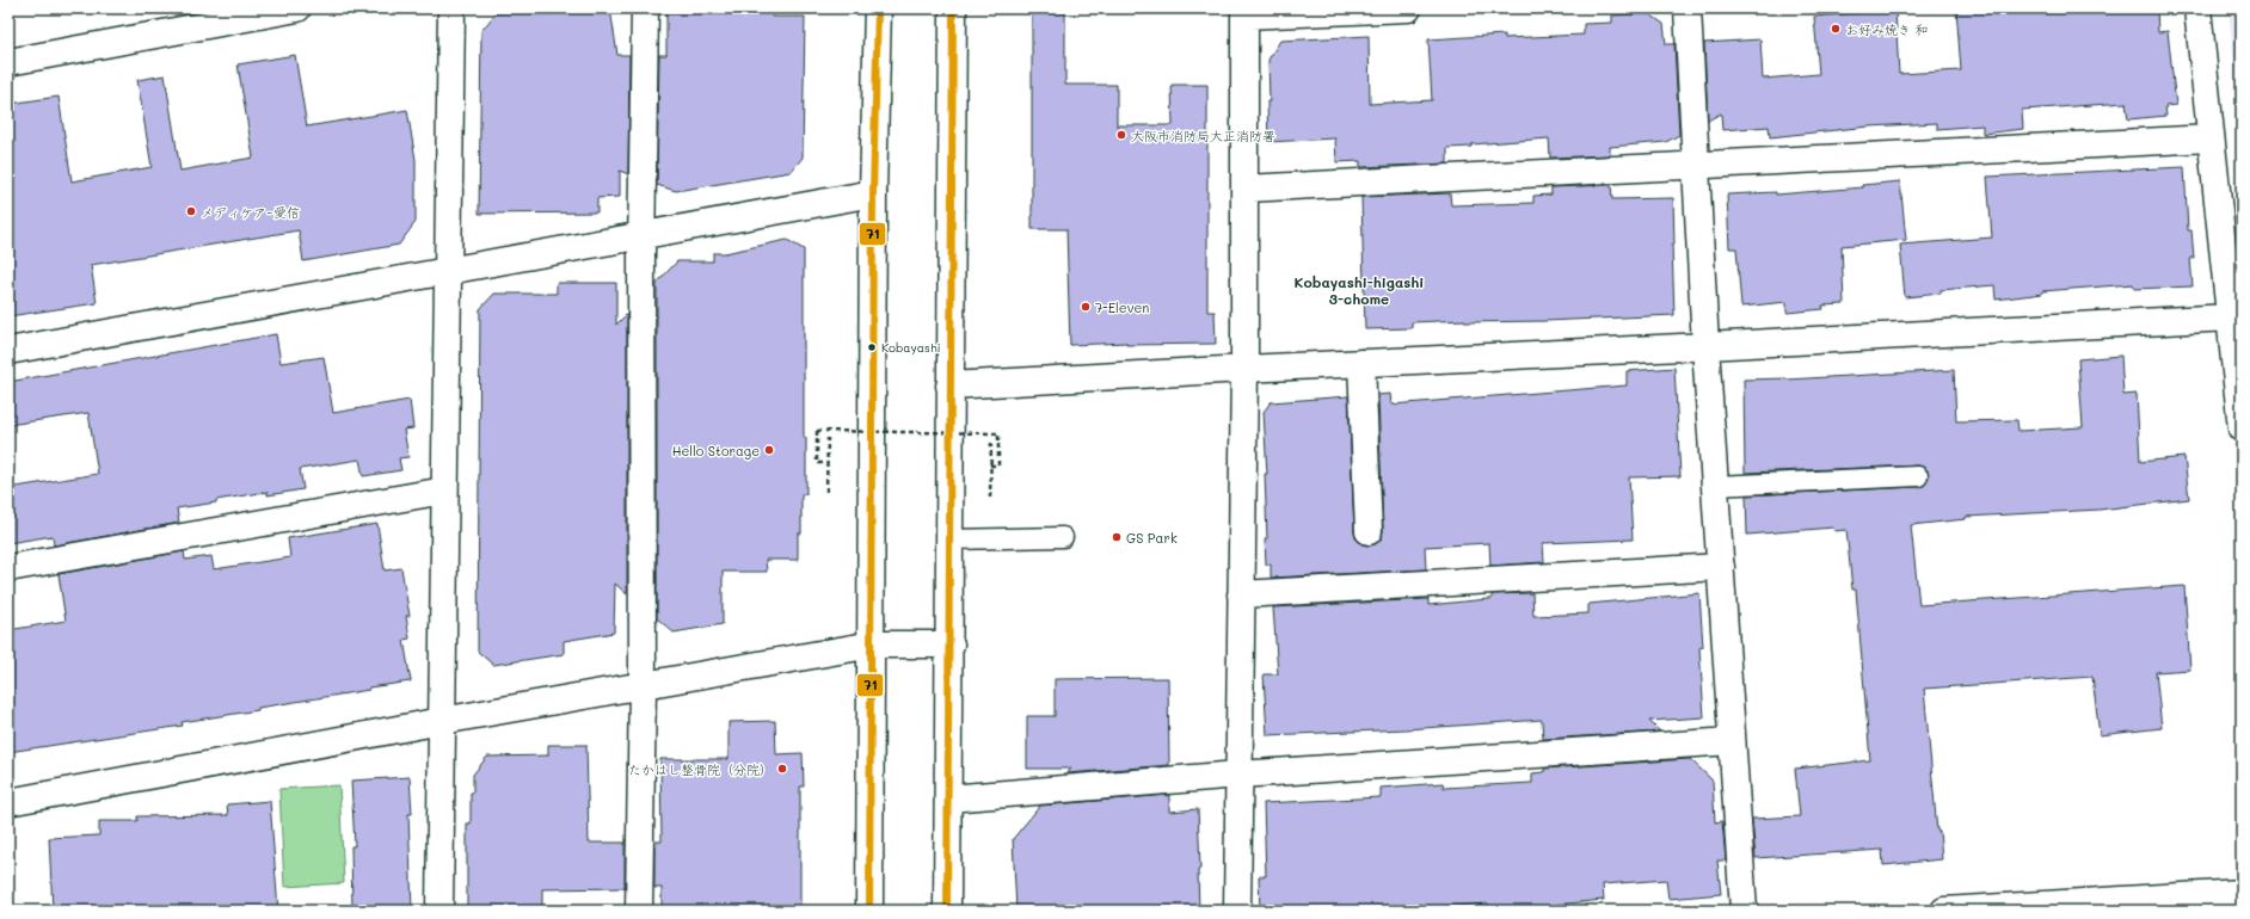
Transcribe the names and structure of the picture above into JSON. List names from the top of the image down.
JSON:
{
  "districts": ["Kobayashi-higashi 3-chome"],
  "places": [
    "お好み焼き 和",
    "大阪市消防局大正消防署",
    "メディケア−愛信",
    "7-Eleven",
    "Kobayashi",
    "Hello Storage",
    "GS Park",
    "たかはし整骨院（分院）"
  ],
  "lines": ["transit line 71"]
}
